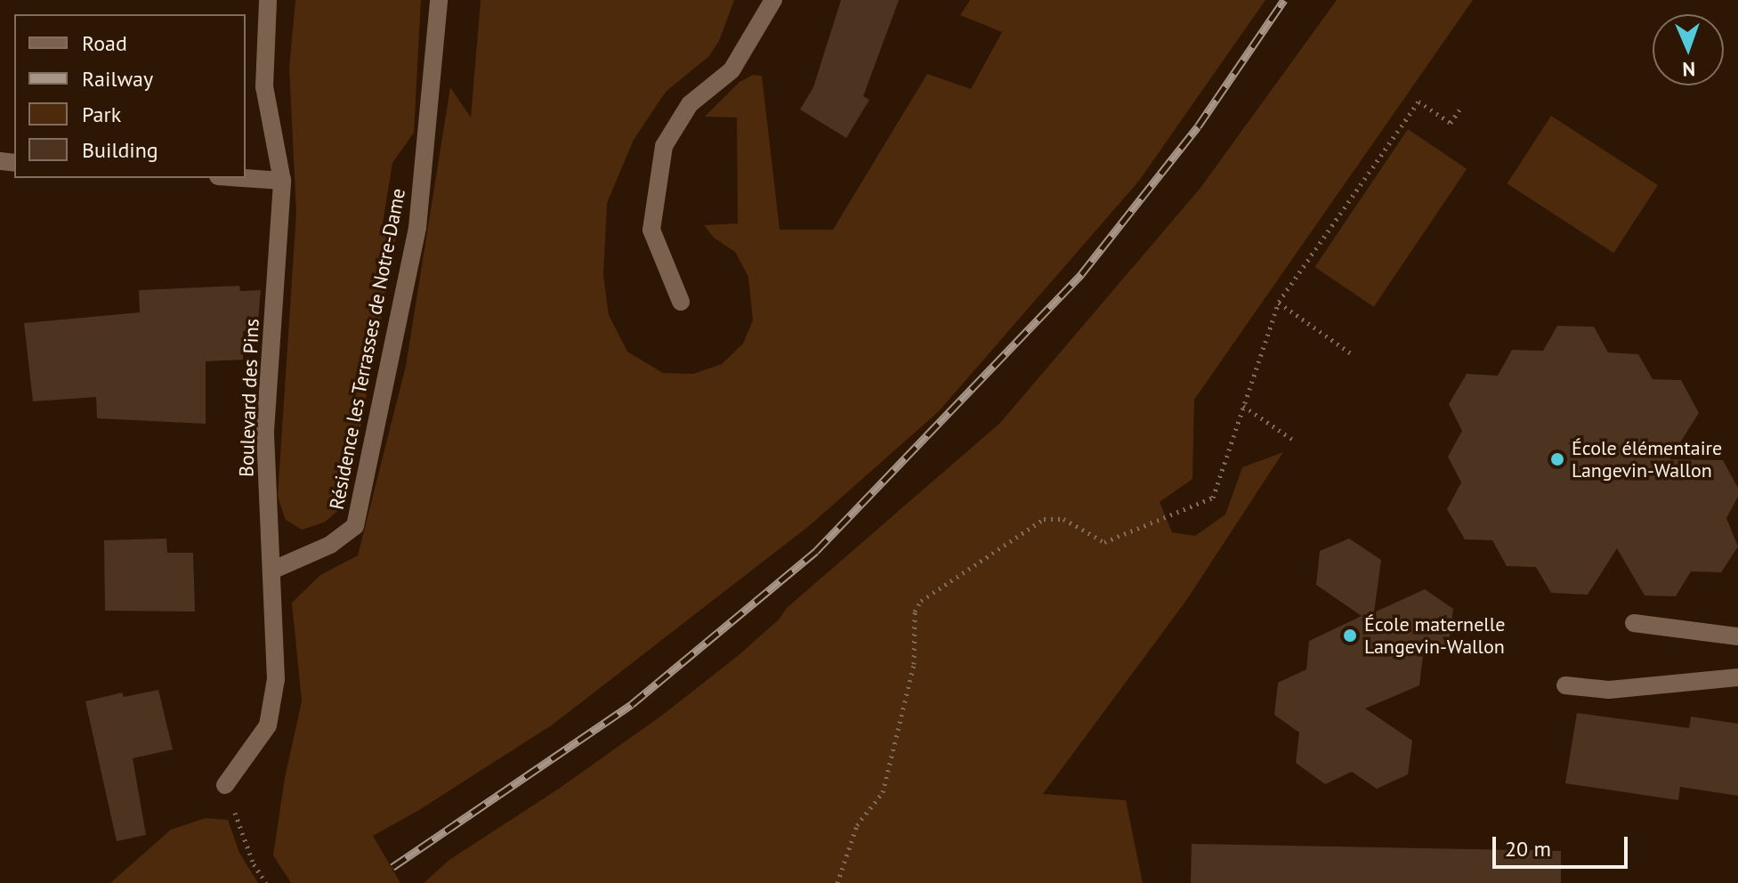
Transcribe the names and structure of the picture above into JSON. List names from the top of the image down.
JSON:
{
  "streets": {
    "street": ["Résidence les Terrasses de Notre-Dame", "Boulevard des Pins"]
  },
  "crossings": [
    ["Résidence les Terrasses de Notre-Dame", "Boulevard des Pins"]
  ],
  "places": ["École élémentaire Langevin-Wallon", "École maternelle Langevin-Wallon"],
  "legend": [
    "Road",
    "Railway",
    "Park",
    "Building"
  ],
  "scale_bar": "20 m",
  "north": "bottom"
}
